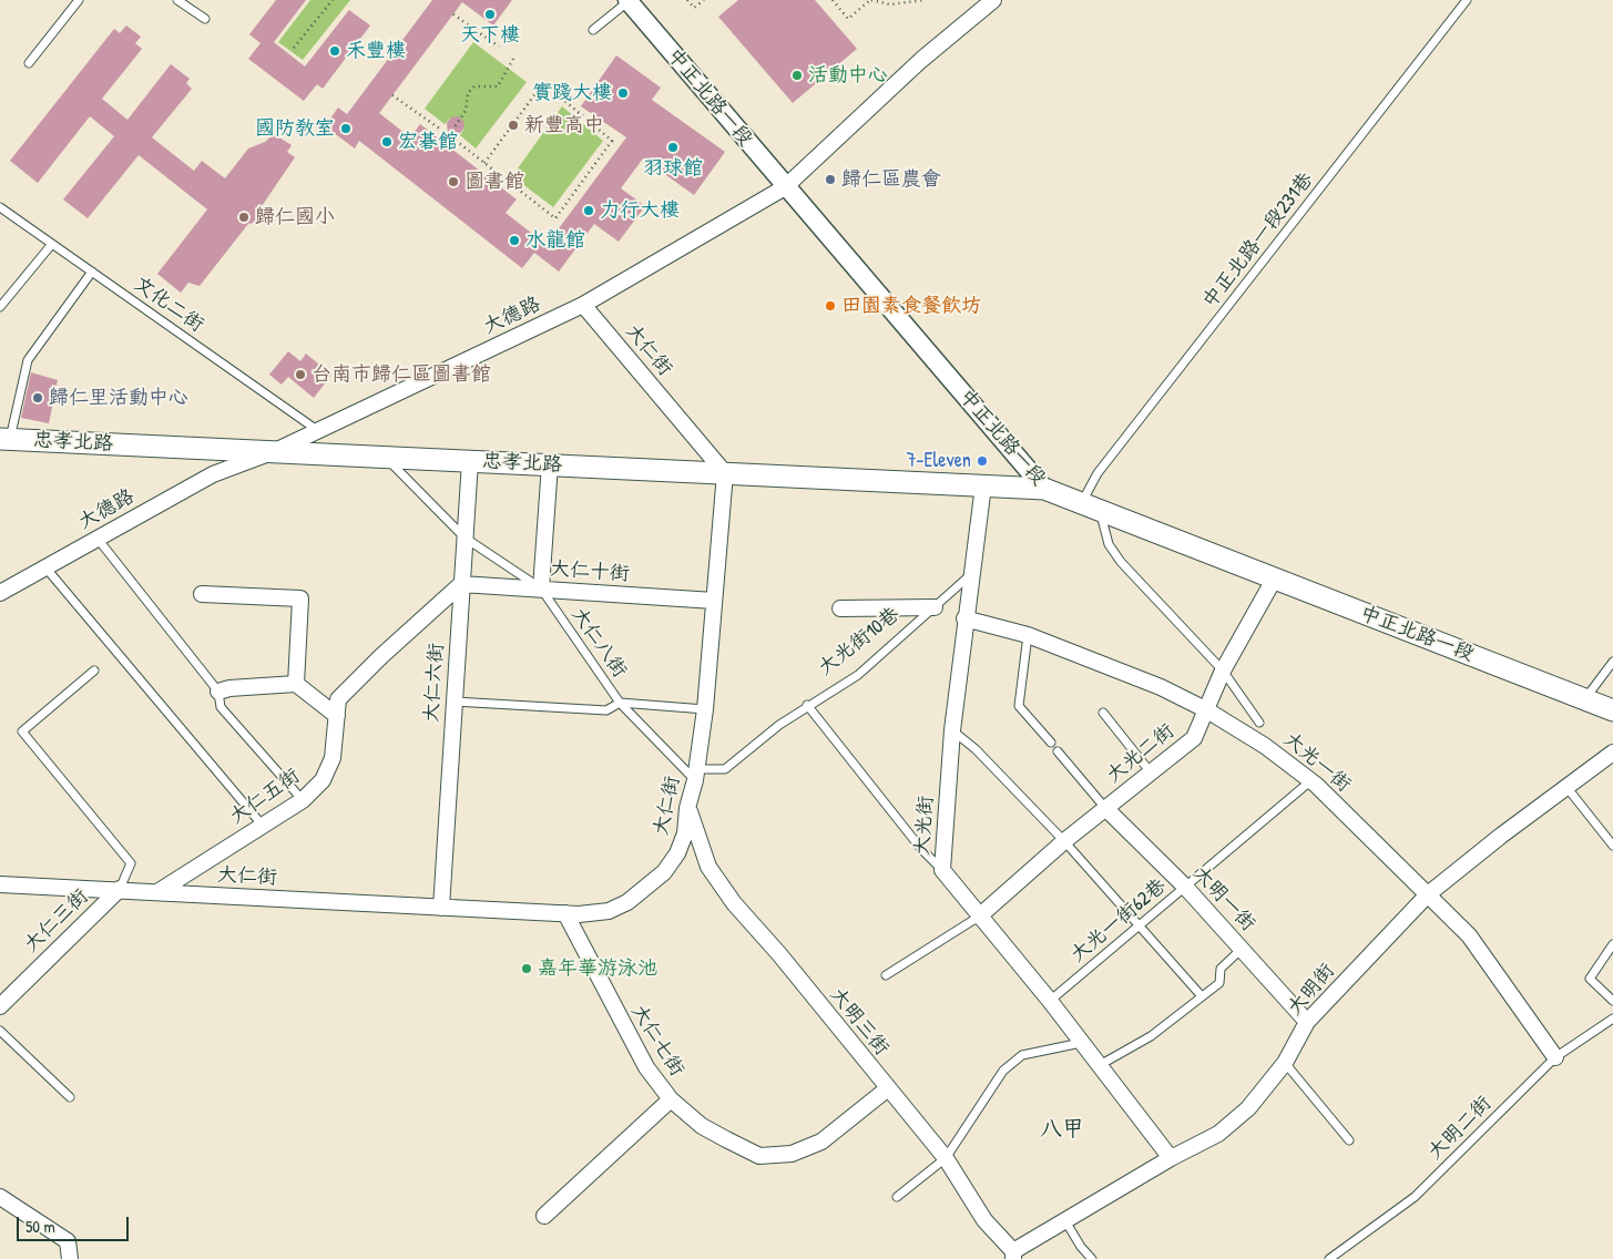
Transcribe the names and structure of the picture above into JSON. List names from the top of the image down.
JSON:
{
  "streets": {
    "main road": ["中正北路一段", "忠孝北路"],
    "street": [
      "大德路",
      "大仁街",
      "大仁十街",
      "大光街10巷",
      "大仁六街",
      "大光二街",
      "大光一街",
      "大仁五街",
      "大光街",
      "大明一街",
      "大仁三街",
      "大明街",
      "大明三街",
      "大仁七街"
    ],
    "lane": [
      "中正北路一段231巷",
      "文化二街",
      "大仁八街",
      "大光一街62巷",
      "大明二街"
    ]
  },
  "crossings": [
    ["中正北路一段", "中正北路一段231巷"],
    ["中正北路一段", "大德路"],
    ["中正北路一段", "忠孝北路"],
    ["中正北路一段", "大光二街"],
    ["文化二街", "大德路"],
    ["大德路", "大仁街"],
    ["大德路", "忠孝北路"],
    ["大仁街", "忠孝北路"],
    ["大仁街", "大仁十街"],
    ["大仁街", "大光街10巷"],
    ["大仁街", "大仁八街"],
    ["大仁街", "大仁六街"],
    ["大仁街", "大仁五街"],
    ["大仁街", "大仁三街"],
    ["大仁街", "大明三街"],
    ["大仁街", "大仁七街"],
    ["忠孝北路", "大仁八街"],
    ["忠孝北路", "大仁六街"],
    ["忠孝北路", "大光街"],
    ["大仁十街", "大仁八街"],
    ["大仁十街", "大仁六街"],
    ["大仁十街", "大仁五街"],
    ["大光街10巷", "大仁八街"],
    ["大光街10巷", "大光街"],
    ["大仁八街", "大仁六街"],
    ["大仁六街", "大仁五街"],
    ["大光二街", "大光一街"],
    ["大光二街", "大光街"],
    ["大光二街", "大明一街"],
    ["大光一街", "大光街"],
    ["大光一街", "大光一街62巷"],
    ["大光一街", "大明街"],
    ["大光一街", "大明二街"],
    ["大光街", "大光一街62巷"],
    ["大光街", "大明街"],
    ["大明一街", "大光一街62巷"],
    ["大明一街", "大明街"],
    ["大明街", "大明三街"],
    ["大明三街", "大仁七街"]
  ],
  "districts": ["八甲"],
  "places": [
    "天下樓",
    "禾豐樓",
    "活動中心",
    "實踐大樓",
    "新豐高中",
    "國防教室",
    "宏碁館",
    "羽球館",
    "歸仁區農會",
    "圖書館",
    "力行大樓",
    "歸仁國小",
    "水龍館",
    "田園素食餐飲坊",
    "台南市歸仁區圖書館",
    "歸仁里活動中心",
    "7-Eleven",
    "嘉年華游泳池"
  ],
  "scale_bar": "50 m"
}
